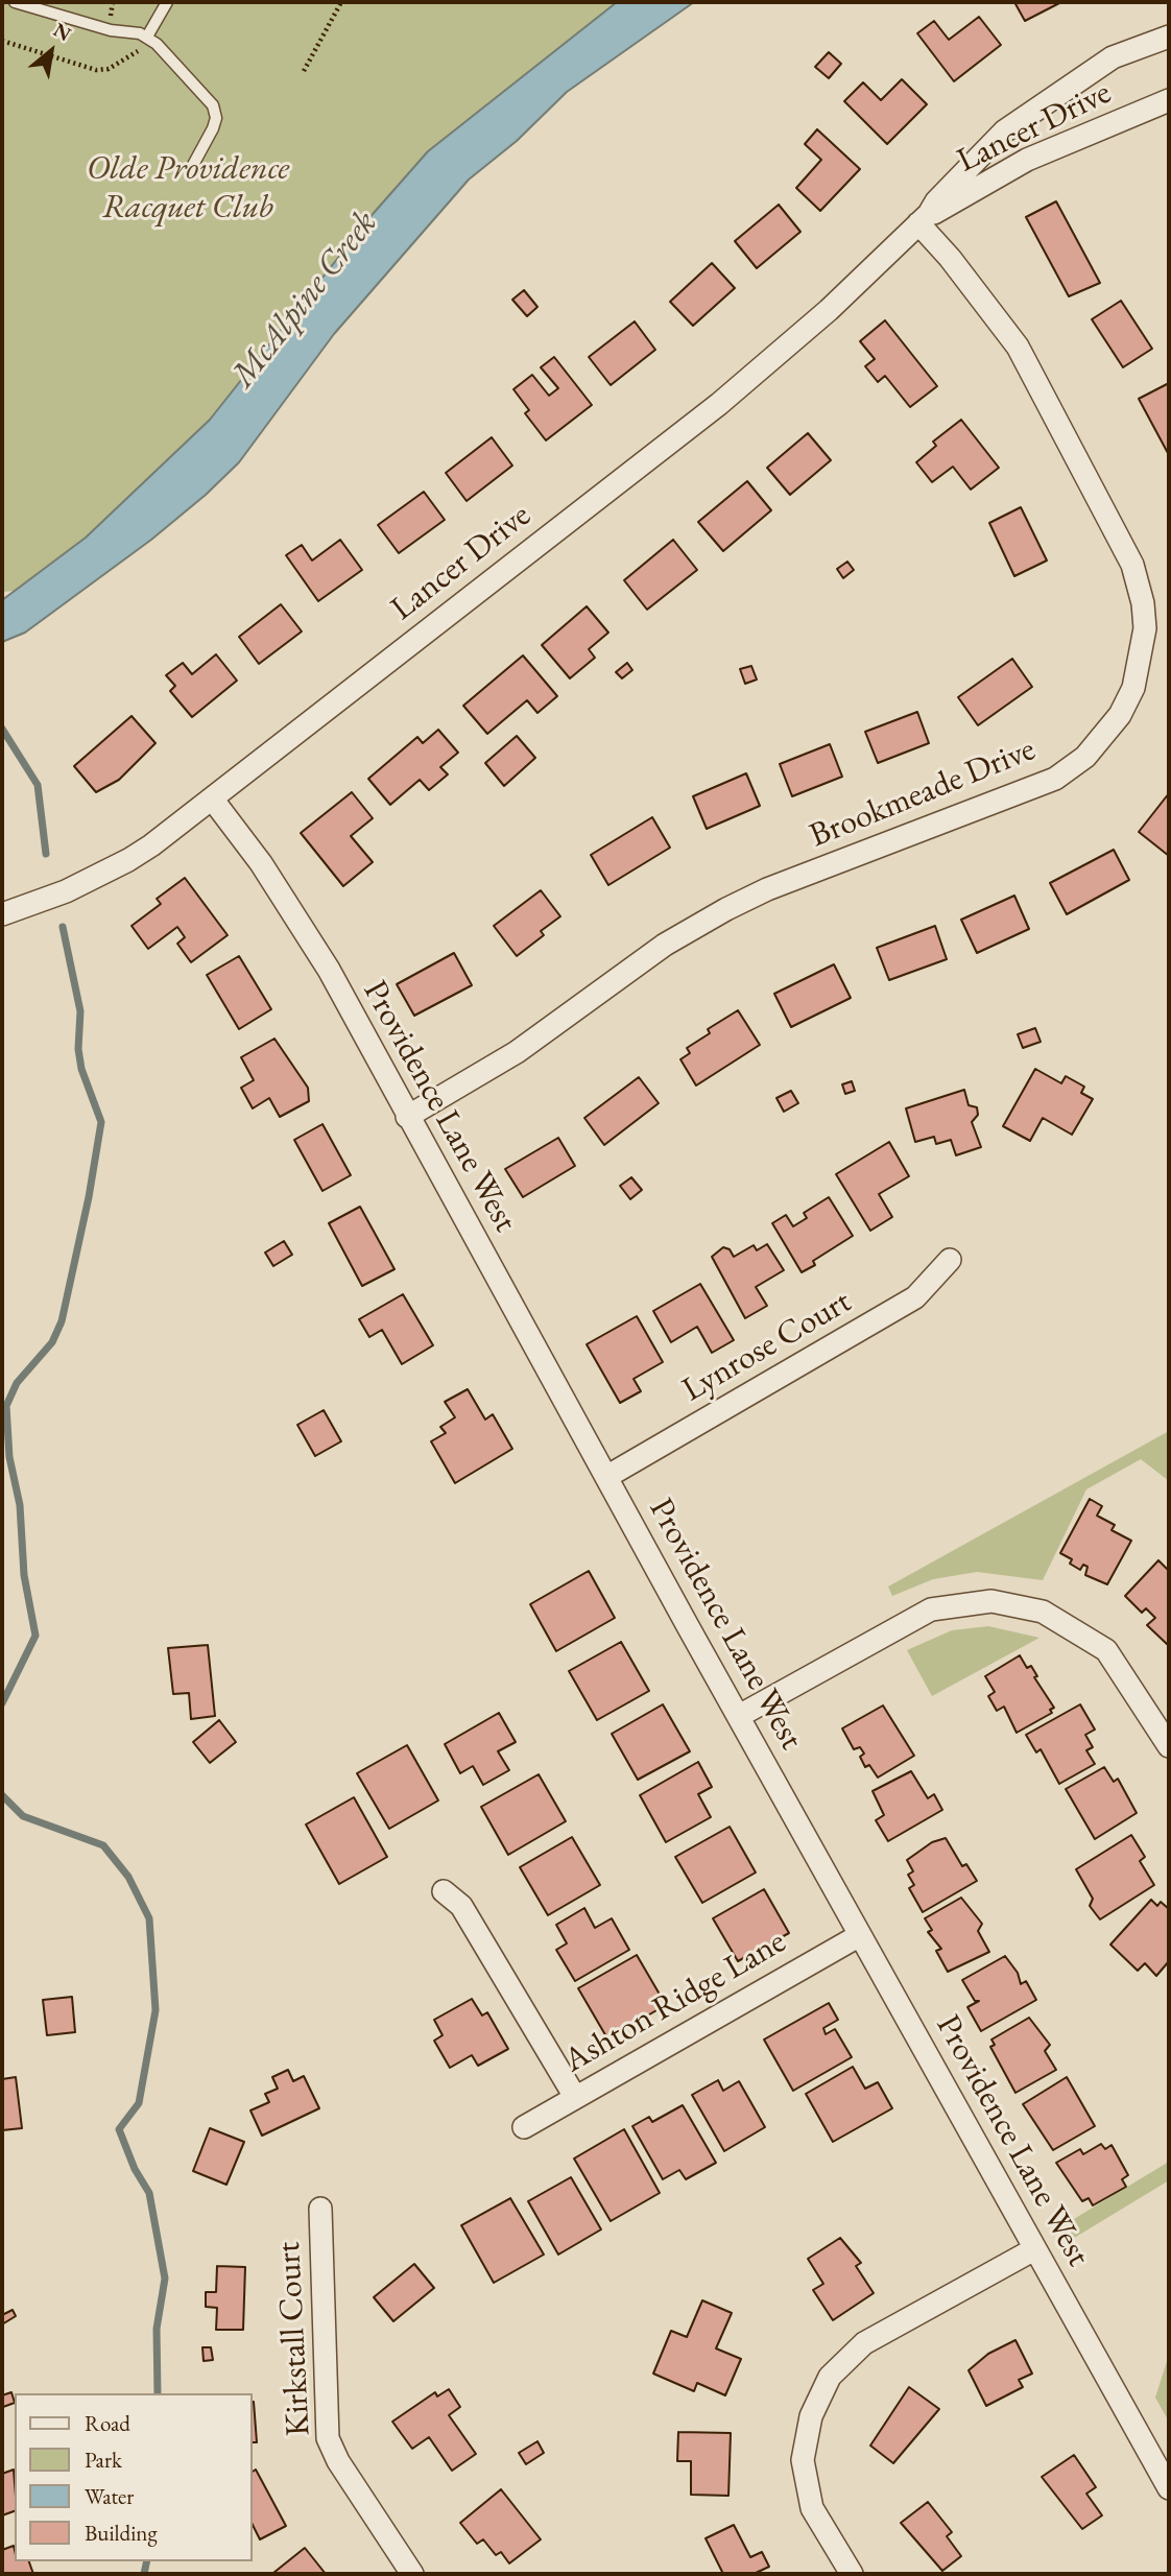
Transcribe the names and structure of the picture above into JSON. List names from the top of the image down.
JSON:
{
  "streets": {
    "street": [
      "Lancer Drive",
      "Brookmeade Drive",
      "Providence Lane West",
      "Lynrose Court",
      "Ashton Ridge Lane",
      "Kirkstall Court"
    ]
  },
  "crossings": [
    ["Lancer Drive", "Brookmeade Drive"],
    ["Lancer Drive", "Providence Lane West"],
    ["Brookmeade Drive", "Providence Lane West"],
    ["Providence Lane West", "Lynrose Court"],
    ["Providence Lane West", "Ashton Ridge Lane"]
  ],
  "water": ["McAlpine Creek"],
  "parks": ["Olde Providence Racquet Club"],
  "legend": [
    "Road",
    "Park",
    "Water",
    "Building"
  ],
  "north": "top right"
}
